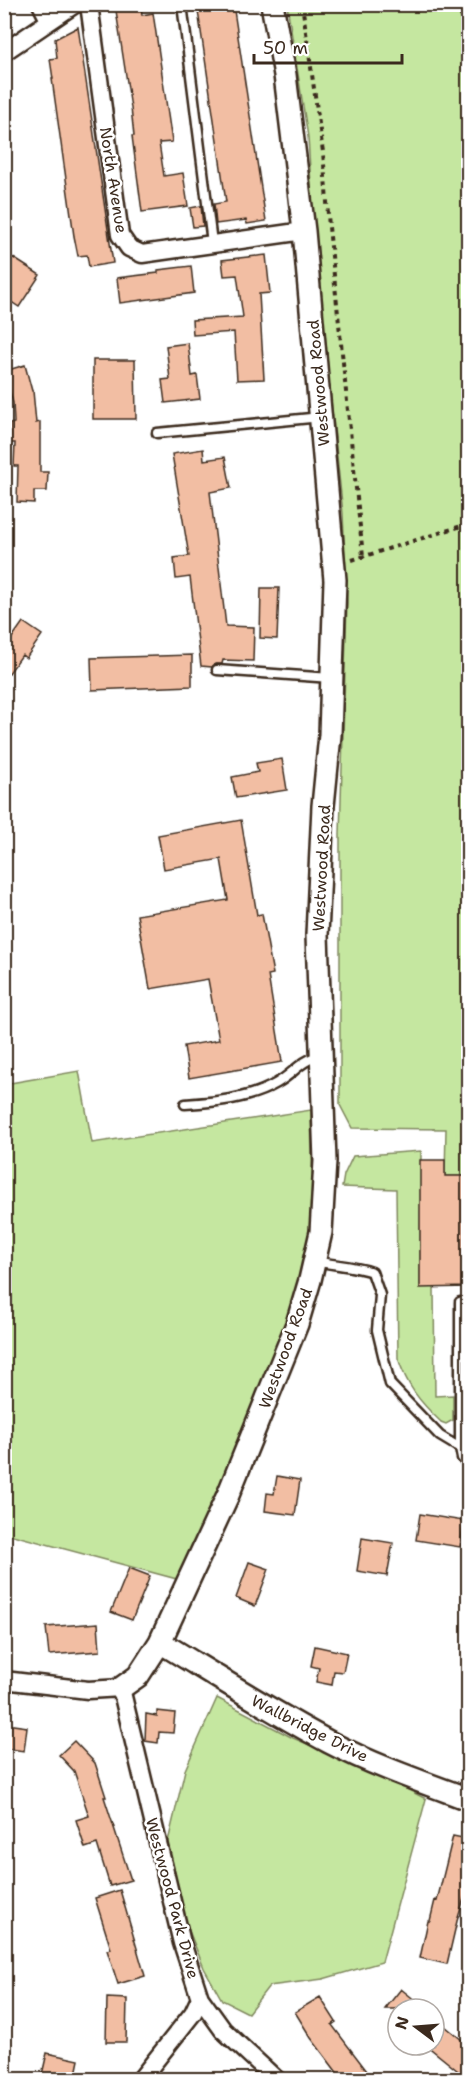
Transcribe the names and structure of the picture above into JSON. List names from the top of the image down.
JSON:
{
  "streets": {
    "street": [
      "North Avenue",
      "Westwood Road",
      "Wallbridge Drive",
      "Westwood Park Drive"
    ]
  },
  "crossings": [
    ["North Avenue", "Westwood Road"],
    ["Westwood Road", "Wallbridge Drive"],
    ["Westwood Road", "Westwood Park Drive"]
  ],
  "scale_bar": "50 m",
  "north": "left"
}
